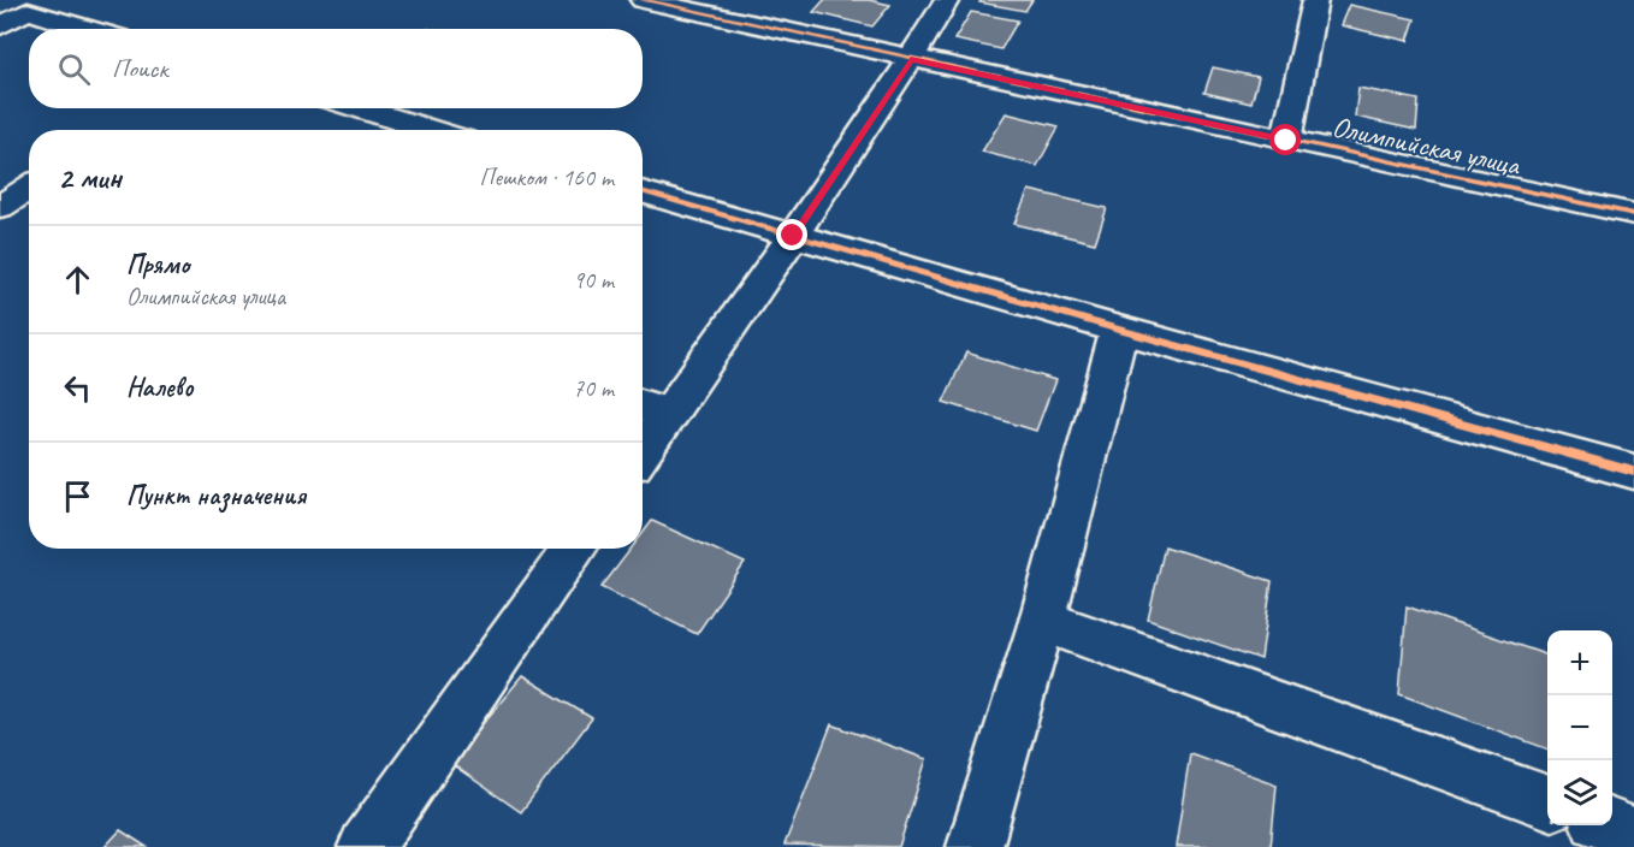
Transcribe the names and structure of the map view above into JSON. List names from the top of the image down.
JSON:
{
  "streets": {
    "street": ["Олимпийская улица"]
  },
  "page": {
    "search": "Поиск",
    "heading": ["2 мин", "Пешком · 160 m"],
    "list": [
      ["Прямо", "Олимпийская улица", "90 m"],
      ["Налево", "70 m"],
      "Пункт назначения"
    ],
    "map_buttons": ["+", "−"]
  }
}
